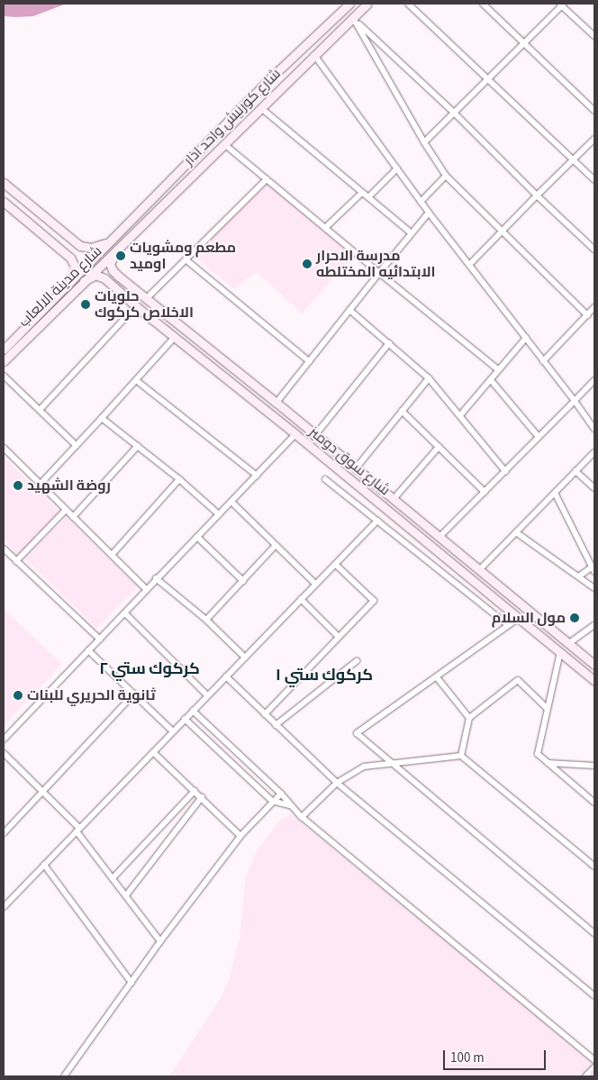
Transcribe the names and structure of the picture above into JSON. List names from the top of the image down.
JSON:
{
  "streets": {
    "main road": ["شارع كورنيش واحد اذار", "شارع مدينة الالعاب", "شارع سوق دوميز"]
  },
  "crossings": [
    ["شارع كورنيش واحد اذار", "شارع مدينة الالعاب"],
    ["شارع مدينة الالعاب", "شارع سوق دوميز"]
  ],
  "districts": ["كركوك ستي ٢", "كركوك ستي ١"],
  "places": [
    "مطعم ومشويات اوميد",
    "مدرسة الاحرار الابتدائيه المختلطه",
    "حلويات الاخلاص كركوك",
    "روضة الشهيد",
    "مول السلام",
    "ثانوية الحريري للبنات"
  ],
  "scale_bar": "100 m"
}
